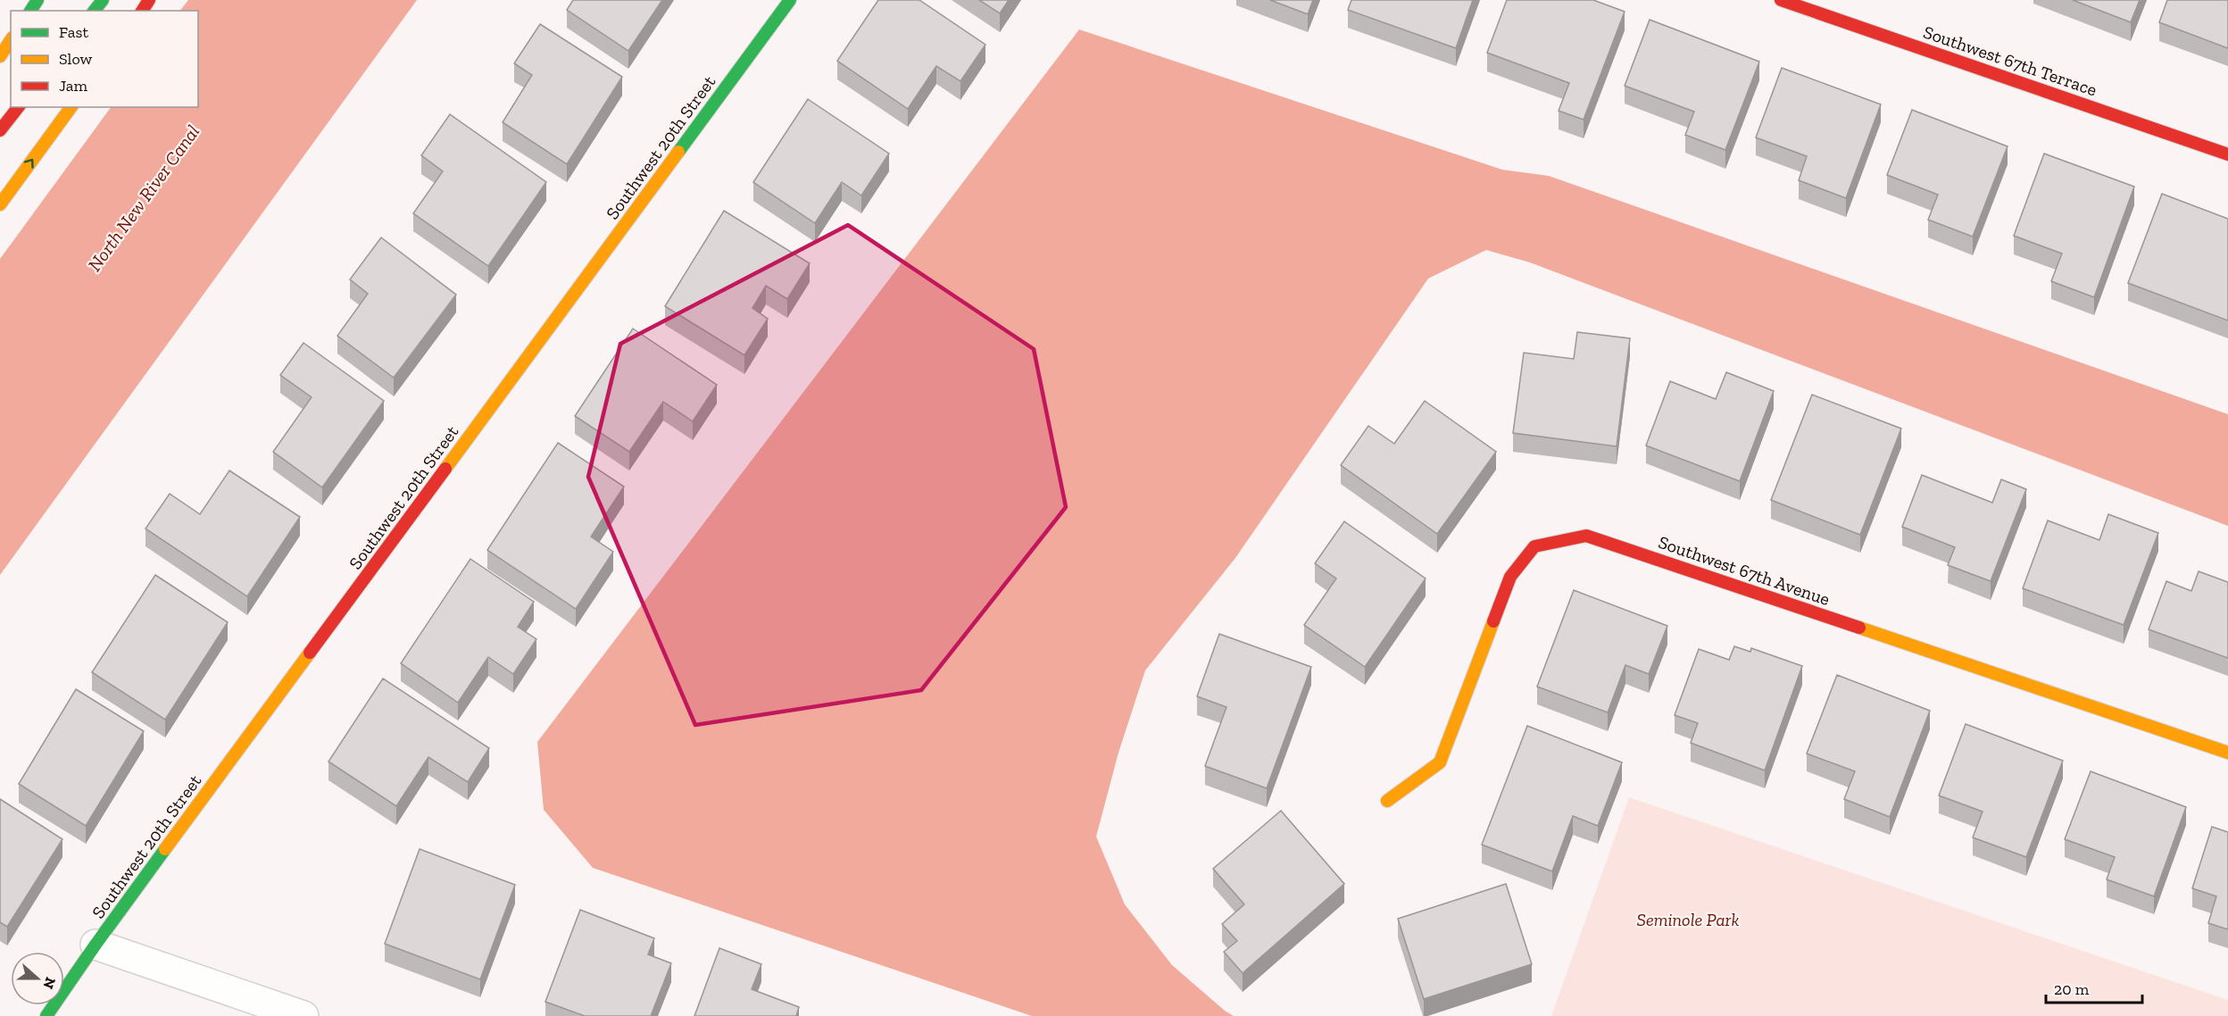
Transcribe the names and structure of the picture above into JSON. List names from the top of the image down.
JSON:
{
  "streets": {
    "main road": ["Southwest 67th Terrace", "Southwest 20th Street", "Southwest 67th Avenue"]
  },
  "water": ["North New River Canal"],
  "parks": ["Seminole Park"],
  "legend": ["Fast", "Slow", "Jam"],
  "scale_bar": "20 m",
  "north": "right"
}
